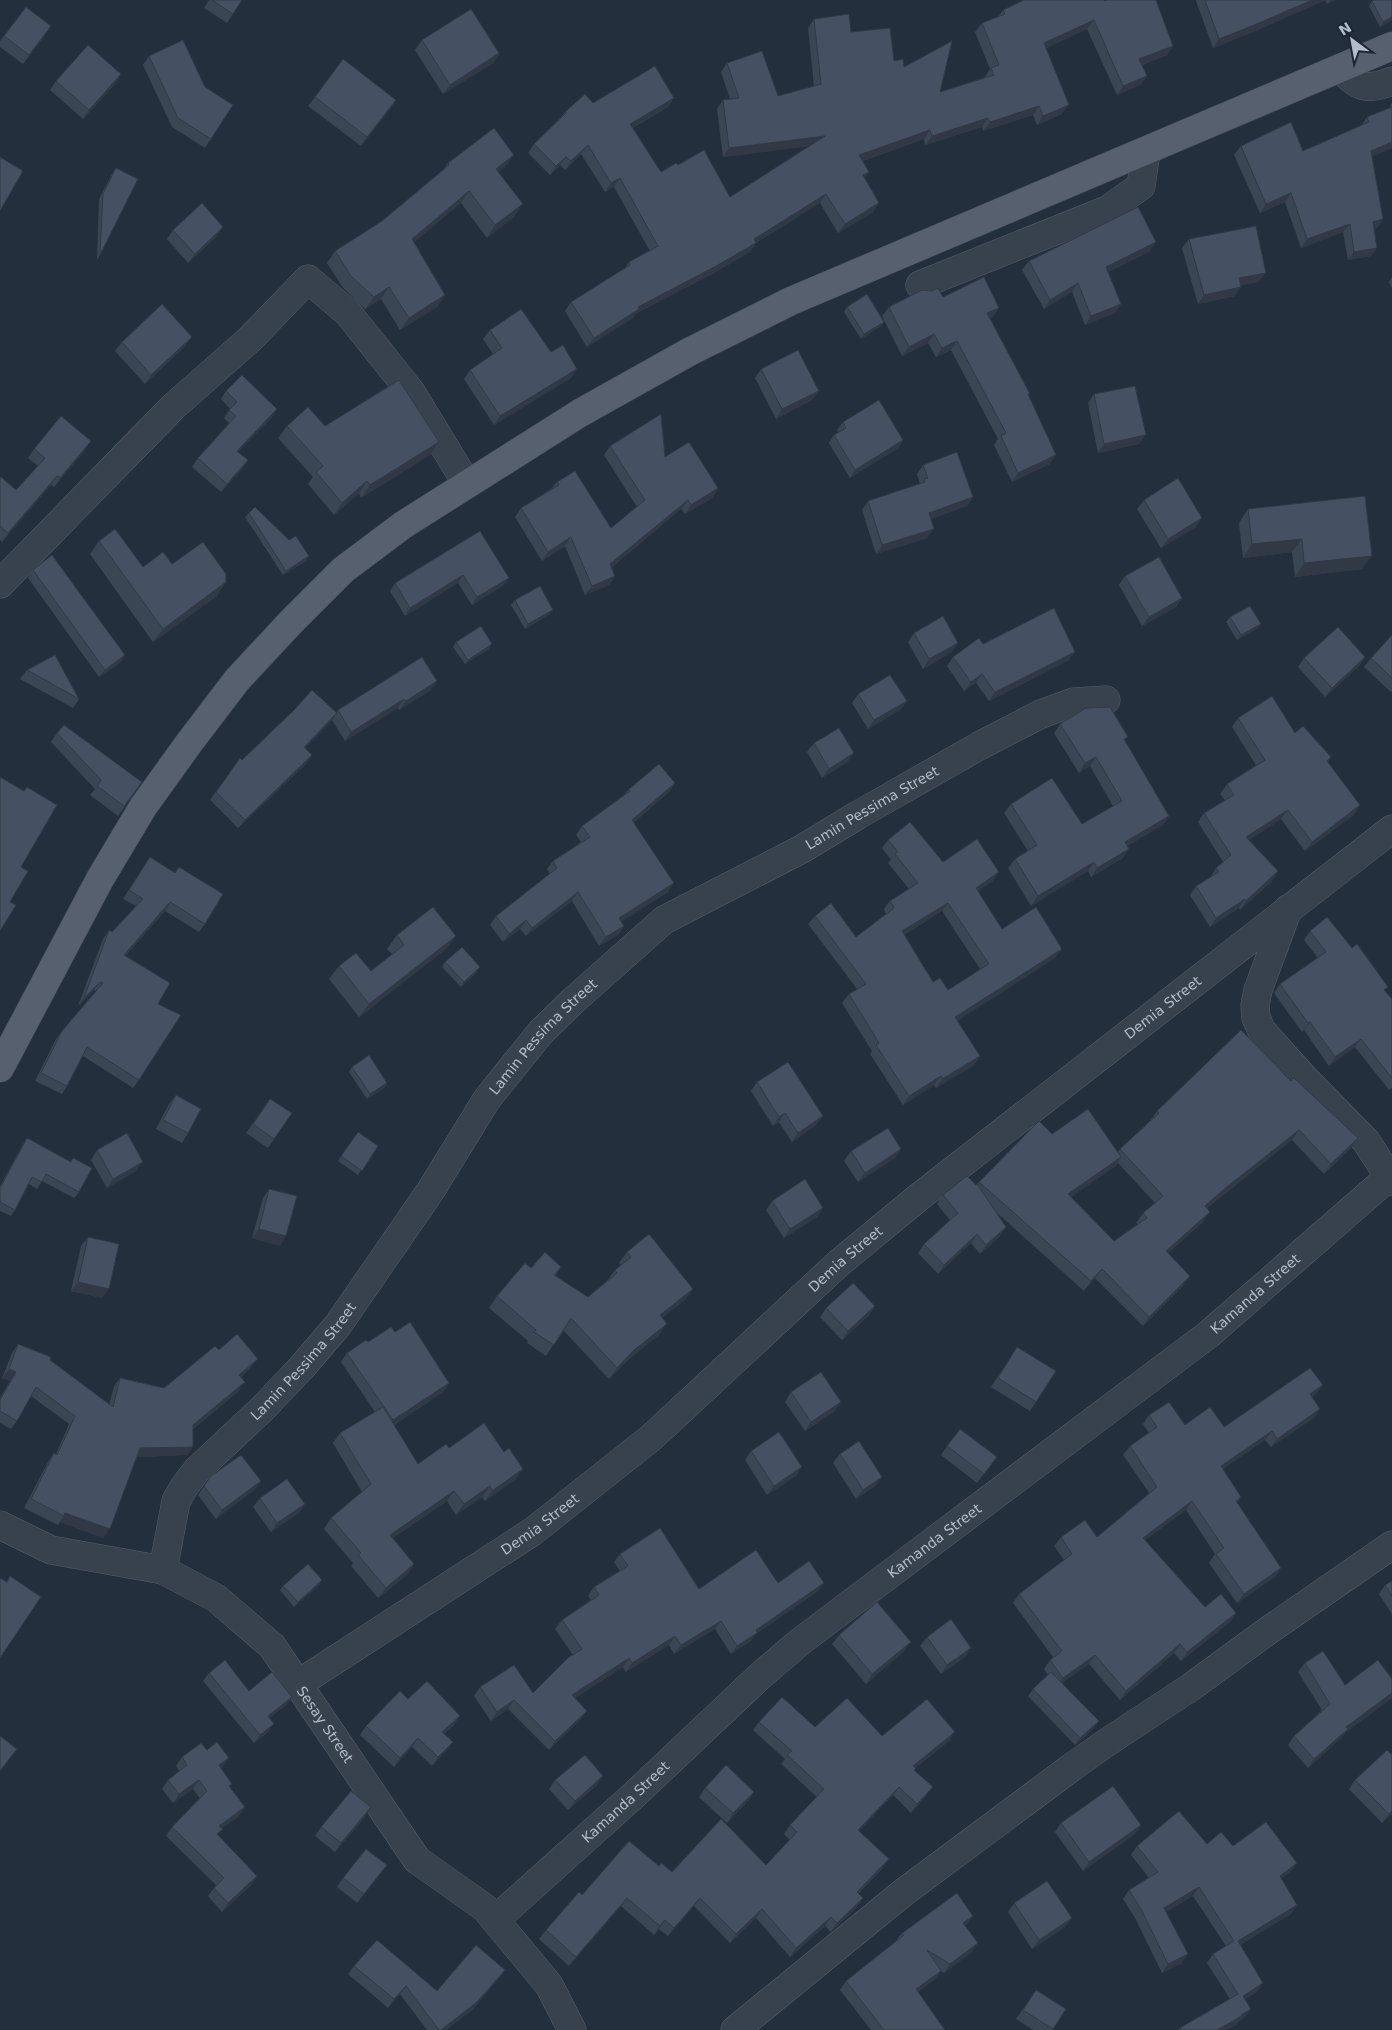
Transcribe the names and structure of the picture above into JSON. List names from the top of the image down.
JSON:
{
  "streets": {
    "street": [
      "Lamin Pessima Street",
      "Demia Street",
      "Kamanda Street",
      "Sesay Street"
    ]
  },
  "crossings": [
    ["Lamin Pessima Street", "Sesay Street"],
    ["Demia Street", "Sesay Street"],
    ["Kamanda Street", "Sesay Street"]
  ],
  "north": "top left"
}
